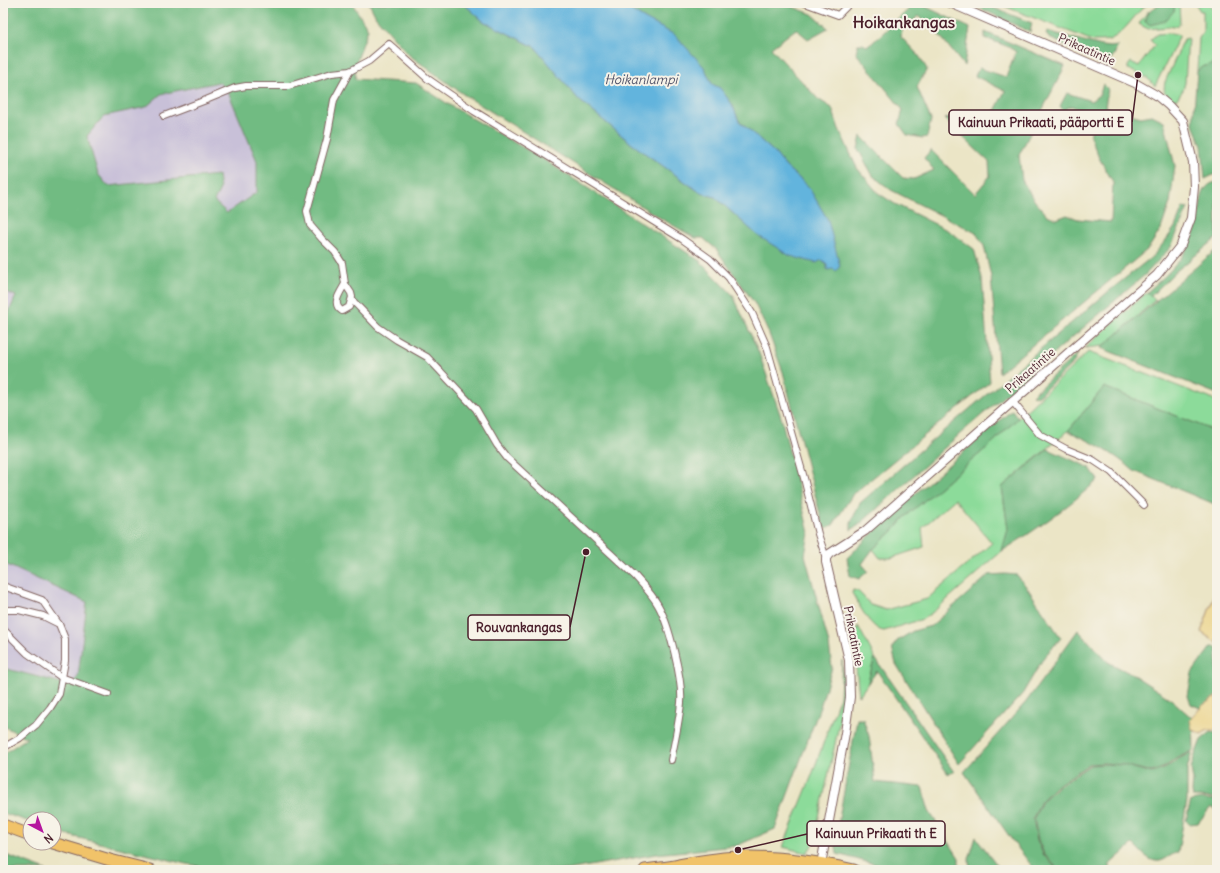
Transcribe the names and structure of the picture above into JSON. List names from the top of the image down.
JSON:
{
  "streets": {
    "street": ["Prikaatintie"]
  },
  "districts": ["Hoikankangas"],
  "water": ["Hoikanlampi"],
  "places": ["Kainuun Prikaati, pääportti E", "Rouvankangas", "Kainuun Prikaati th E"],
  "north": "bottom right"
}
